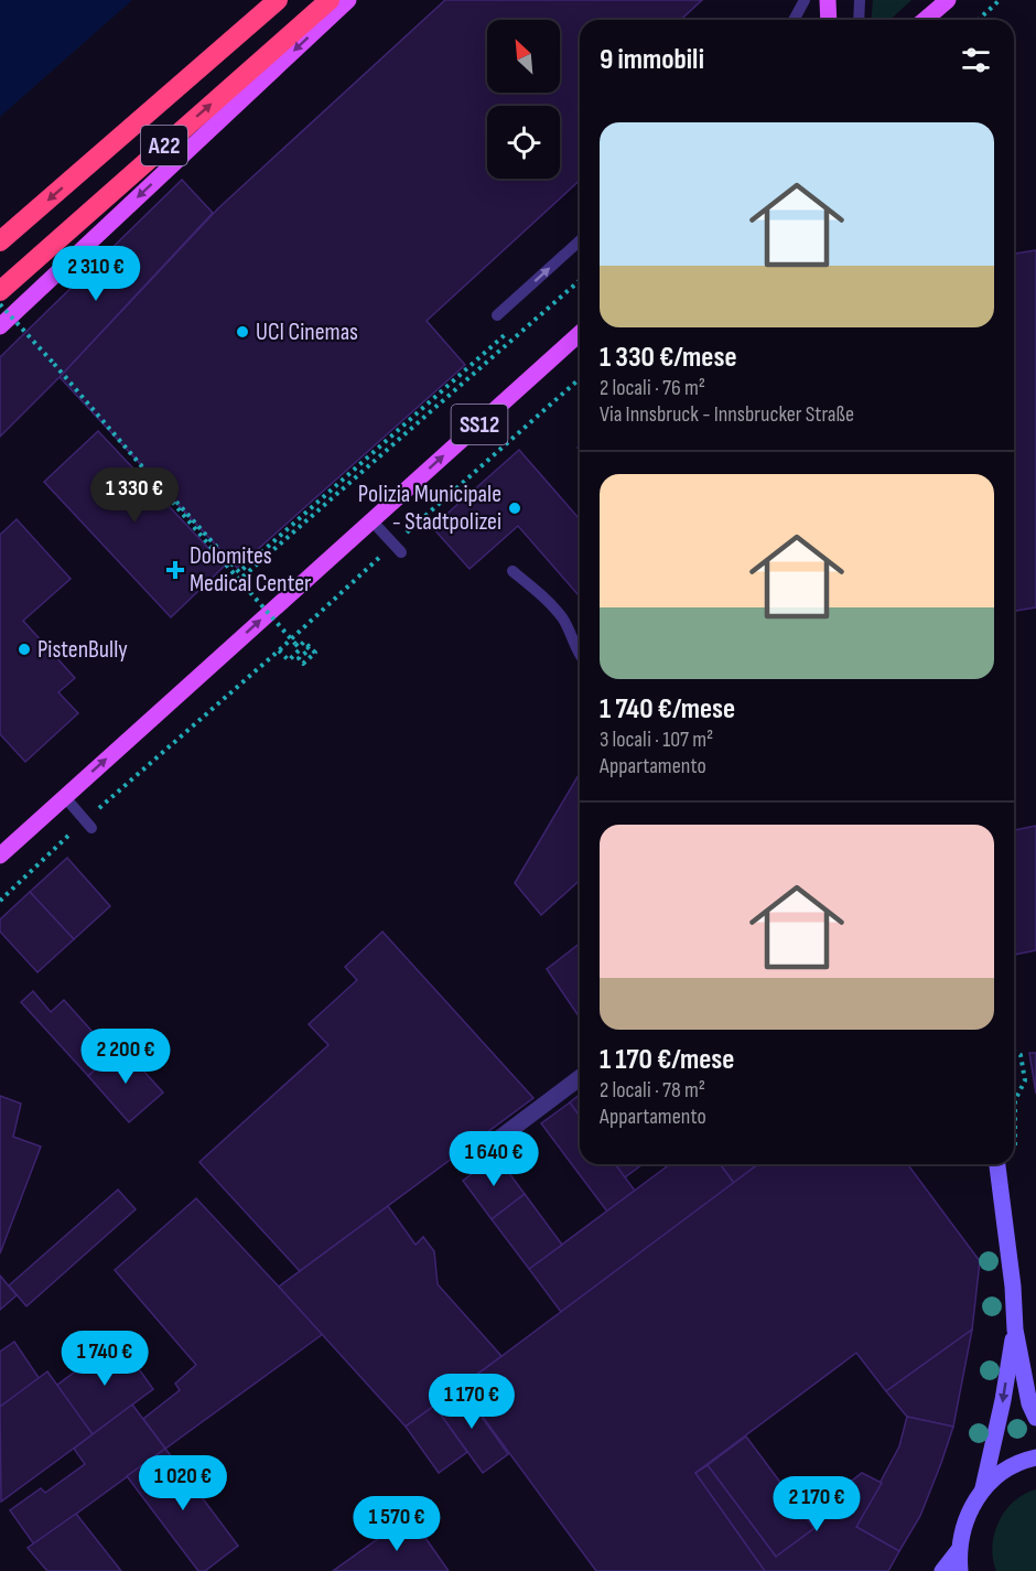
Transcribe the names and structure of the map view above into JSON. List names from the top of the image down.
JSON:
{
  "streets": {
    "highway": ["A22"],
    "main road": ["SS12"]
  },
  "places": {
    "other": ["UCI Cinemas", "Polizia Municipale - Stadtpolizei", "PistenBully"],
    "health": ["Dolomites Medical Center"]
  },
  "north": "top left",
  "page": {
    "heading": "9 immobili",
    "list": [
      {
        "name": "1 330 €/mese",
        "note": "2 locali · 76 m² · Via Innsbruck - Innsbrucker Straße"
      },
      {
        "name": "1 740 €/mese",
        "note": "3 locali · 107 m² · Appartamento"
      },
      {
        "name": "1 170 €/mese",
        "note": "2 locali · 78 m² · Appartamento"
      }
    ],
    "price": [
      "2 310 €",
      "1 330 €",
      "2 200 €",
      "1 640 €",
      "1 740 €",
      "1 170 €",
      "1 020 €",
      "2 170 €",
      "1 570 €"
    ]
  }
}
